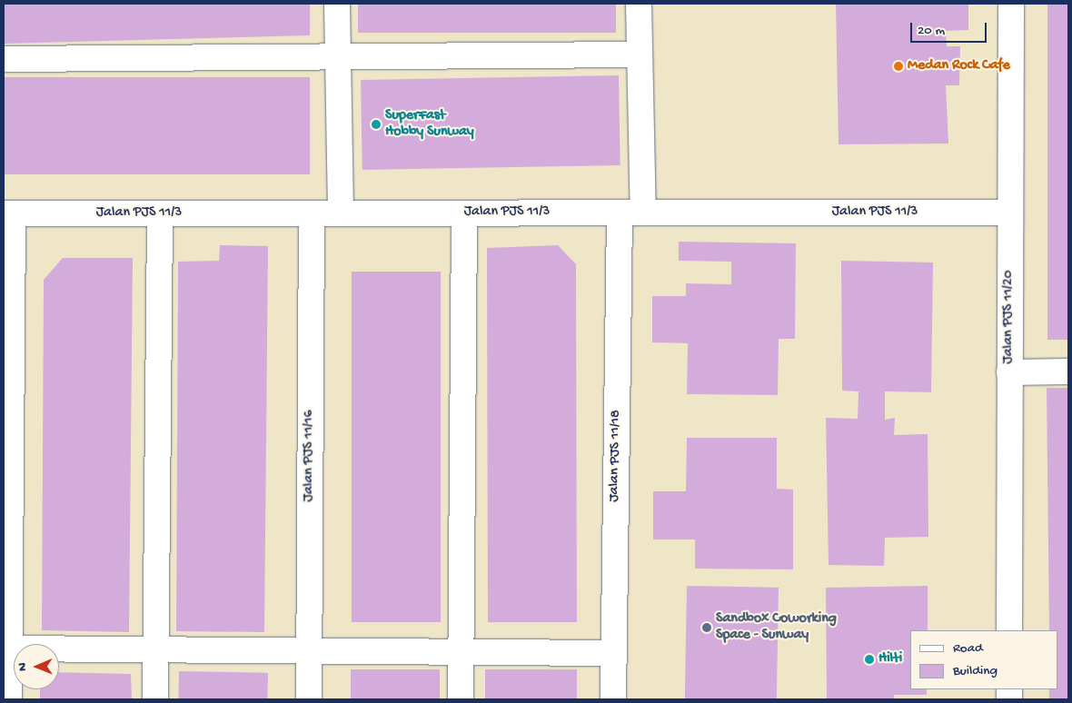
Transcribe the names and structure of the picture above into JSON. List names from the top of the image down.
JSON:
{
  "streets": {
    "street": [
      "Jalan PJS 11/3",
      "Jalan PJS 11/20",
      "Jalan PJS 11/16",
      "Jalan PJS 11/18"
    ]
  },
  "crossings": [
    ["Jalan PJS 11/3", "Jalan PJS 11/20"],
    ["Jalan PJS 11/3", "Jalan PJS 11/16"],
    ["Jalan PJS 11/3", "Jalan PJS 11/18"]
  ],
  "places": [
    "Medan Rock Cafe",
    "SuperFast Hobby Sunway",
    "Sandbox Coworking Space - Sunway",
    "Hilti"
  ],
  "legend": ["Road", "Building"],
  "scale_bar": "20 m",
  "north": "left"
}
